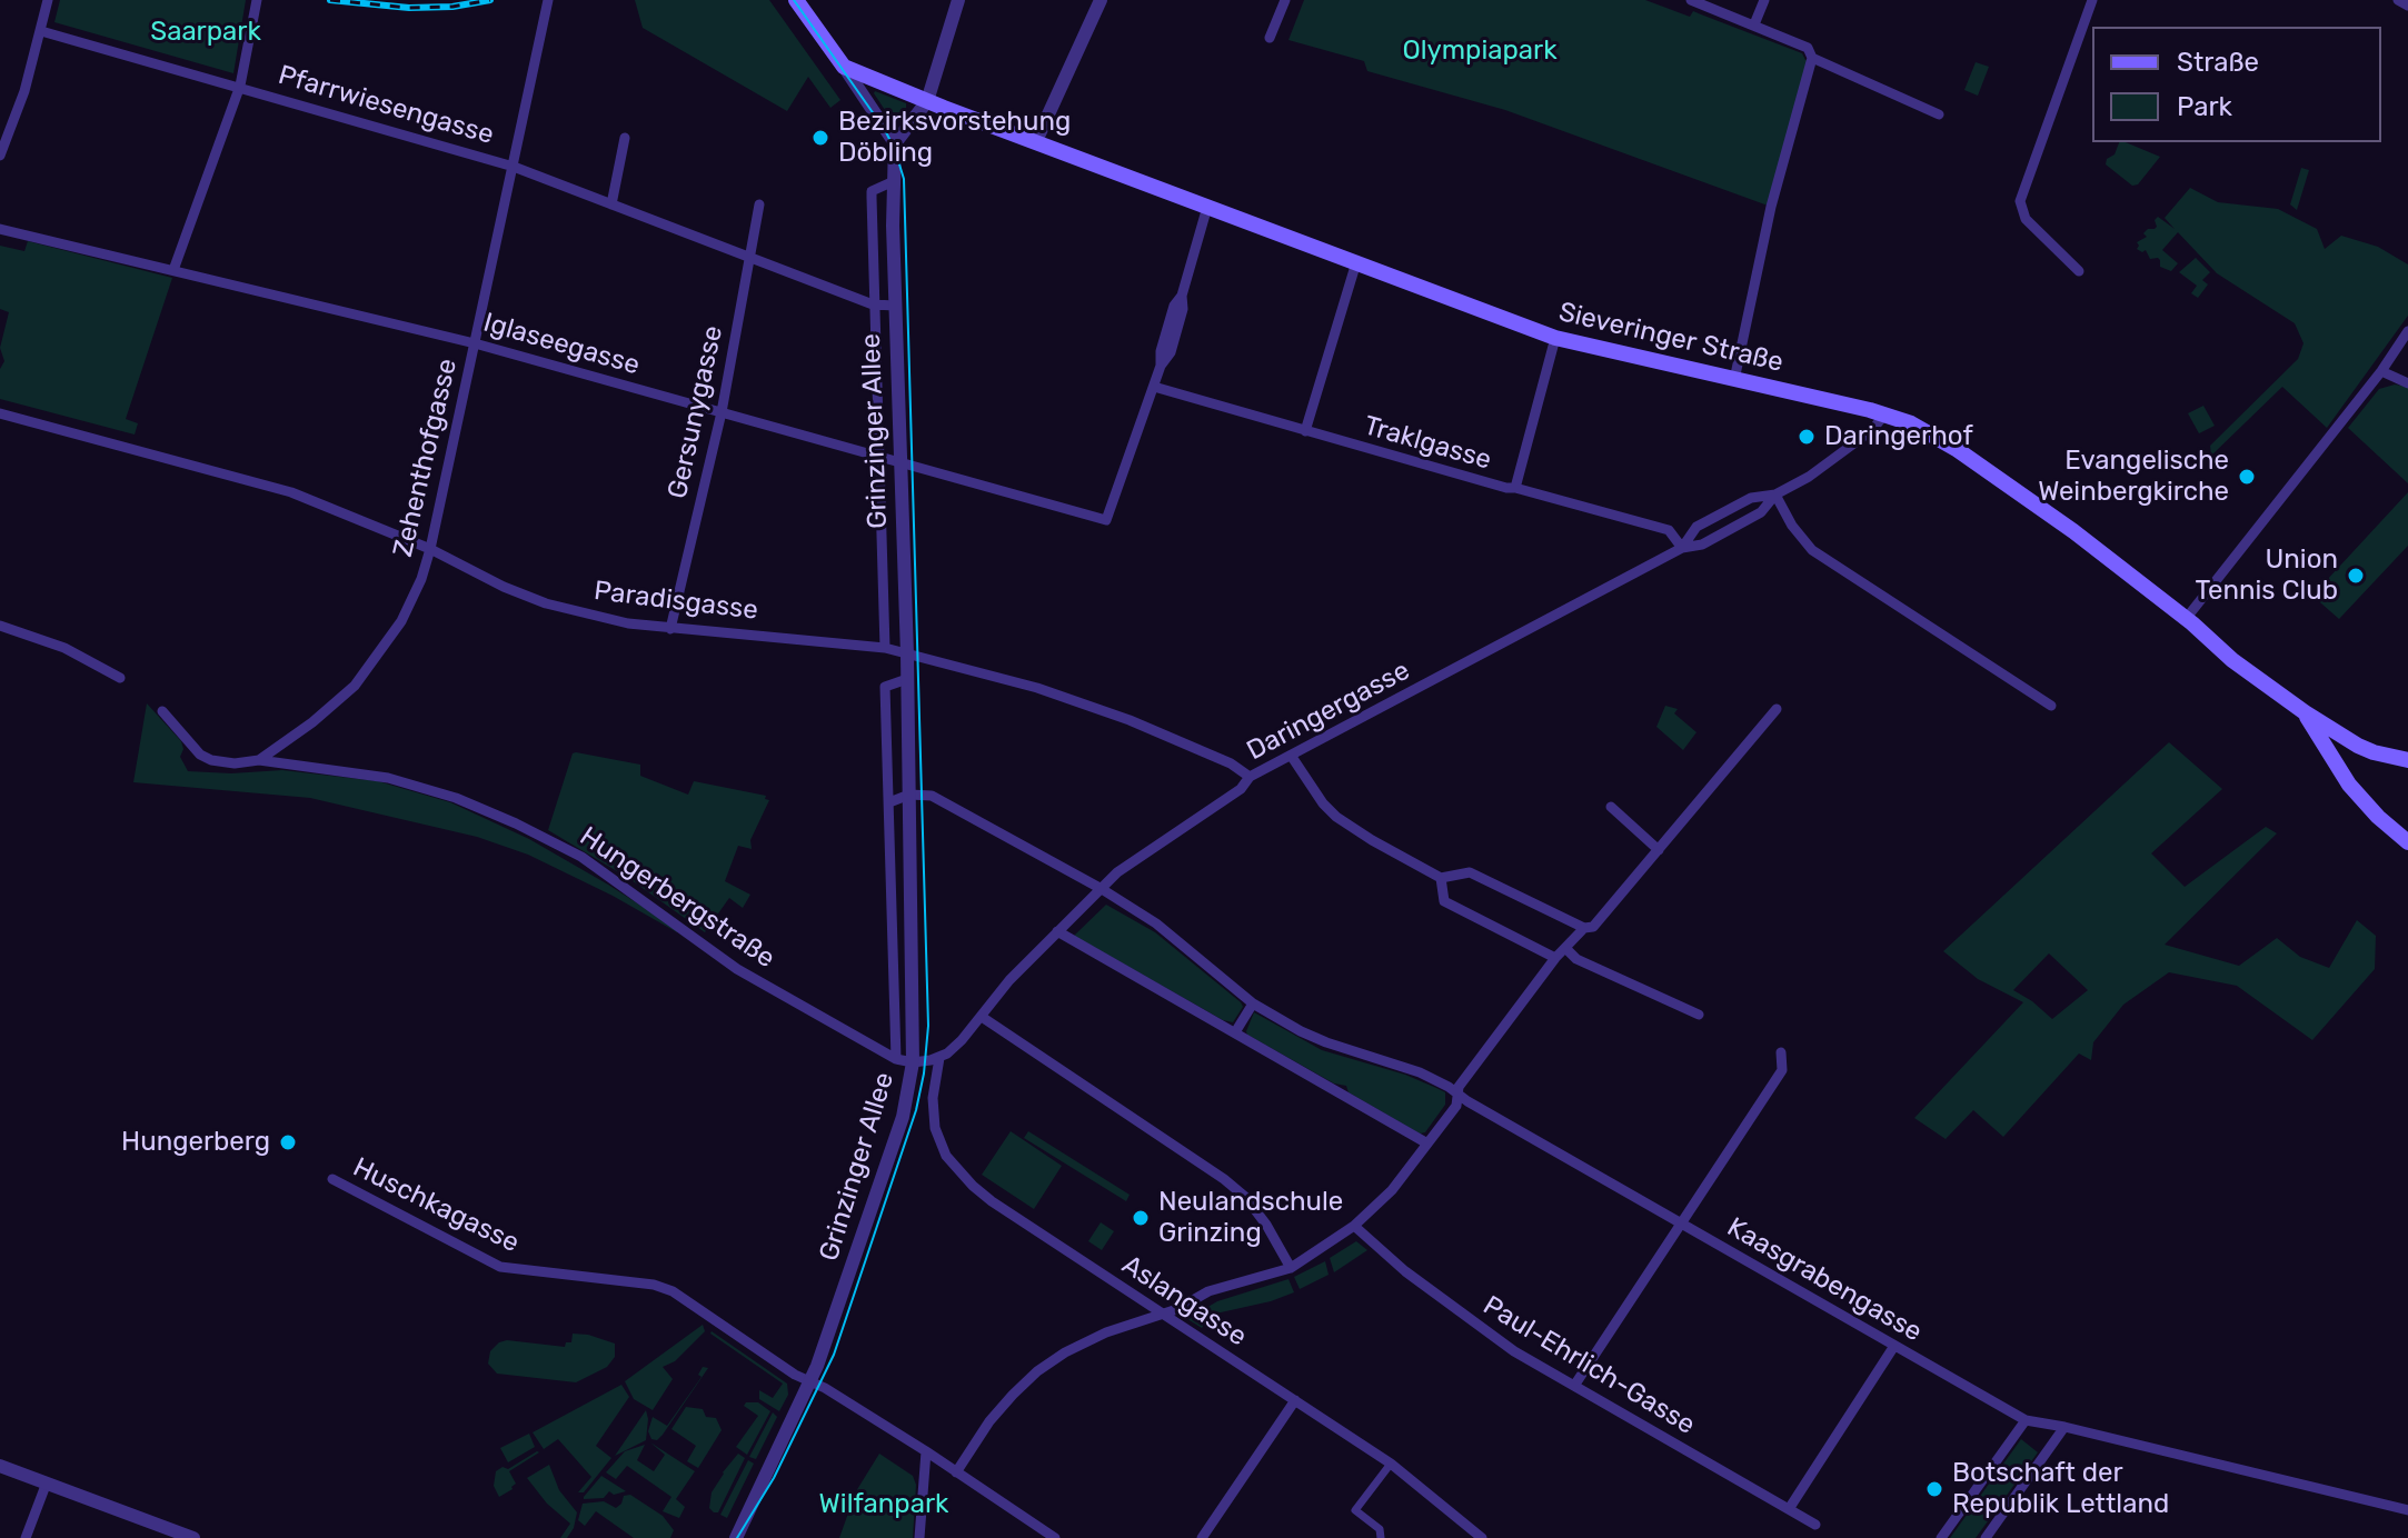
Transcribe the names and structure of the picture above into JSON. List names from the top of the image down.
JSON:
{
  "streets": {
    "main road": ["Sieveringer Straße"],
    "street": [
      "Pfarrwiesengasse",
      "Iglaseegasse",
      "Gersunygasse",
      "Grinzinger Allee",
      "Traklgasse",
      "Zehenthofgasse",
      "Paradisgasse",
      "Daringergasse",
      "Hungerbergstraße",
      "Huschkagasse",
      "Kaasgrabengasse",
      "Aslangasse",
      "Paul-Ehrlich-Gasse"
    ]
  },
  "crossings": [
    ["Pfarrwiesengasse", "Gersunygasse"],
    ["Pfarrwiesengasse", "Grinzinger Allee"],
    ["Pfarrwiesengasse", "Zehenthofgasse"],
    ["Sieveringer Straße", "Daringergasse"],
    ["Iglaseegasse", "Gersunygasse"],
    ["Iglaseegasse", "Grinzinger Allee"],
    ["Iglaseegasse", "Traklgasse"],
    ["Iglaseegasse", "Zehenthofgasse"],
    ["Gersunygasse", "Paradisgasse"],
    ["Grinzinger Allee", "Paradisgasse"],
    ["Grinzinger Allee", "Hungerbergstraße"],
    ["Grinzinger Allee", "Huschkagasse"],
    ["Grinzinger Allee", "Kaasgrabengasse"],
    ["Traklgasse", "Daringergasse"],
    ["Zehenthofgasse", "Paradisgasse"],
    ["Zehenthofgasse", "Hungerbergstraße"],
    ["Paradisgasse", "Daringergasse"],
    ["Daringergasse", "Kaasgrabengasse"],
    ["Daringergasse", "Aslangasse"]
  ],
  "parks": ["Saarpark", "Olympiapark", "Wilfanpark"],
  "places": [
    "Bezirksvorstehung Döbling",
    "Daringerhof",
    "Evangelische Weinbergkirche",
    "Union Tennis Club",
    "Hungerberg",
    "Neulandschule Grinzing",
    "Botschaft der Republik Lettland"
  ],
  "legend": ["Straße", "Park"]
}
